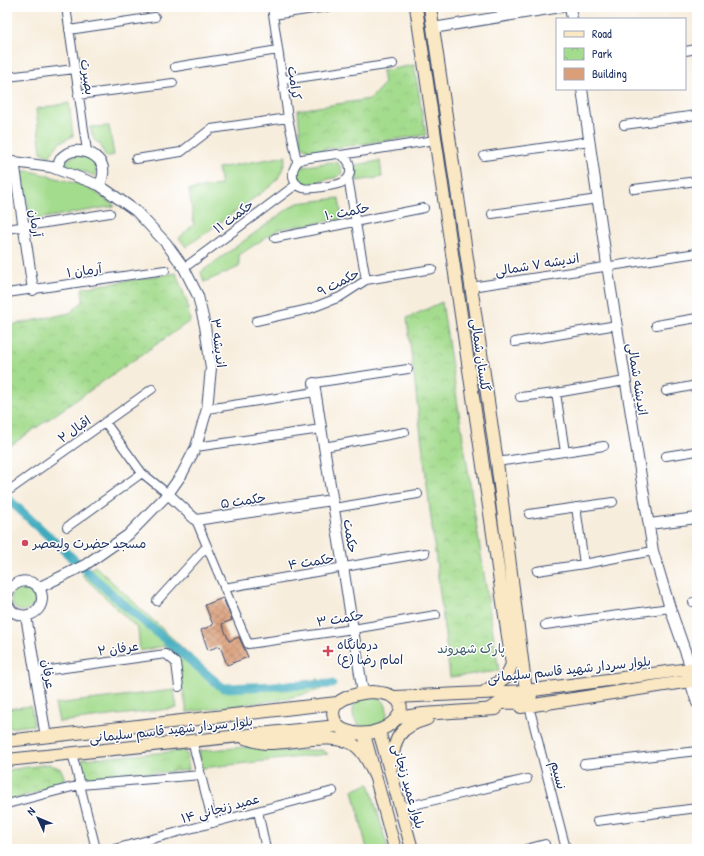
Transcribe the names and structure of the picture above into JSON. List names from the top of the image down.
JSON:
{
  "streets": {
    "main road": ["گلستان شمالی", "بلوار سردار شهید قاسم سلیمانی", "بلوار عمید زنجانی"],
    "street": [
      "بصیرت",
      "کرامت",
      "حکمت ۱۰",
      "حکمت ۱۱",
      "آرمان",
      "اندیشه ۷ شمالی",
      "آرمان ۱",
      "حکمت ۹",
      "اندیشه ۳",
      "اندیشه شمالی",
      "اقبال ۲",
      "حکمت ۵",
      "حکمت",
      "حکمت ۴",
      "حکمت ۳",
      "عرفان ۲",
      "عرفان",
      "نسیم",
      "عمید زنجانی ۱۴"
    ]
  },
  "crossings": [
    ["حکمت ۱۱", "اندیشه ۳"],
    ["آرمان", "آرمان ۱"],
    ["آرمان", "اندیشه ۳"],
    ["اندیشه ۷ شمالی", "گلستان شمالی"],
    ["اندیشه ۷ شمالی", "اندیشه شمالی"],
    ["گلستان شمالی", "بلوار سردار شهید قاسم سلیمانی"],
    ["اندیشه شمالی", "بلوار سردار شهید قاسم سلیمانی"],
    ["حکمت ۵", "حکمت"],
    ["حکمت", "حکمت ۴"],
    ["حکمت", "حکمت ۳"],
    ["حکمت", "بلوار سردار شهید قاسم سلیمانی"],
    ["حکمت", "بلوار عمید زنجانی"],
    ["حکمت ۴", "حکمت ۳"],
    ["عرفان ۲", "عرفان"],
    ["بلوار سردار شهید قاسم سلیمانی", "عرفان"],
    ["بلوار سردار شهید قاسم سلیمانی", "نسیم"],
    ["بلوار سردار شهید قاسم سلیمانی", "بلوار عمید زنجانی"]
  ],
  "parks": ["پارک شهروند"],
  "places": {
    "other": ["مسجد حضرت ولیعصر"],
    "health": ["درمانگاه امام رضا (ع)"]
  },
  "legend": ["Road", "Park", "Building"],
  "north": "top left"
}
